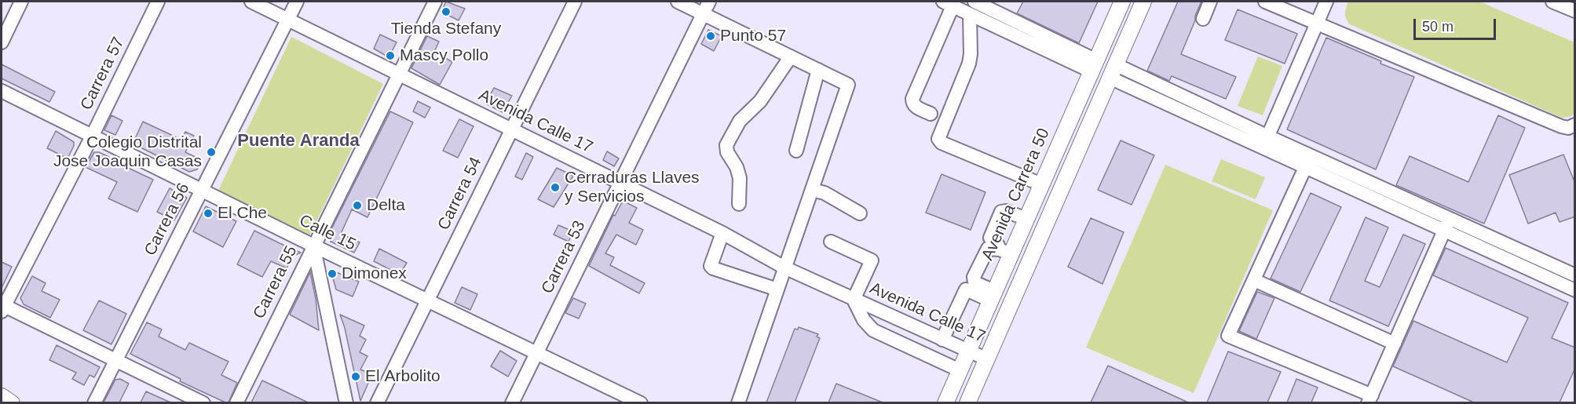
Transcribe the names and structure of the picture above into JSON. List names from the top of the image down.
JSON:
{
  "streets": {
    "main road": ["Avenida Carrera 50"],
    "street": [
      "Carrera 57",
      "Avenida Calle 17",
      "Carrera 54",
      "Carrera 56",
      "Calle 15",
      "Carrera 53",
      "Carrera 55"
    ]
  },
  "crossings": [
    ["Carrera 57", "Calle 15"],
    ["Avenida Calle 17", "Carrera 54"],
    ["Avenida Calle 17", "Avenida Carrera 50"],
    ["Avenida Calle 17", "Carrera 56"],
    ["Avenida Calle 17", "Carrera 53"],
    ["Avenida Calle 17", "Carrera 55"],
    ["Carrera 54", "Calle 15"],
    ["Carrera 56", "Calle 15"],
    ["Calle 15", "Carrera 53"],
    ["Calle 15", "Carrera 55"]
  ],
  "districts": ["Puente Aranda"],
  "places": [
    "Tienda Stefany",
    "Punto 57",
    "Mascy Pollo",
    "Colegio Distrital Jose Joaquin Casas",
    "Cerraduras Llaves y Servicios",
    "Delta",
    "El Che",
    "Dimonex",
    "El Arbolito"
  ],
  "scale_bar": "50 m"
}
